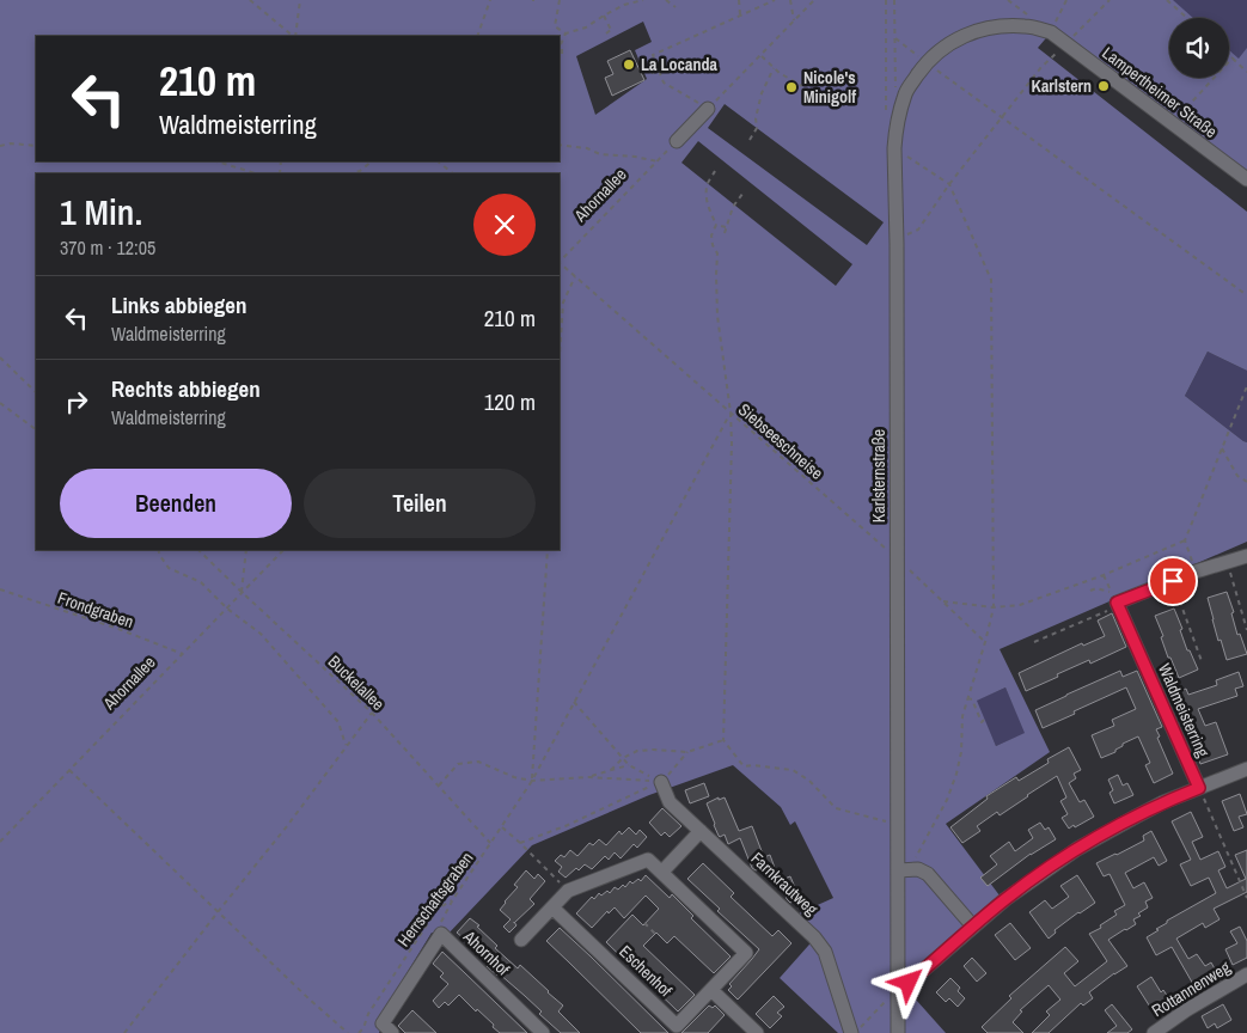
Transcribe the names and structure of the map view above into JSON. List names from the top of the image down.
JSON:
{
  "streets": {
    "street": [
      "Lampertheimer Straße",
      "Karlsternstraße",
      "Waldmeisterring",
      "Farnkrautweg",
      "Ahornhof",
      "Eschenhof",
      "Rottannenweg"
    ],
    "path": [
      "Ahornallee",
      "Siebseeschneise",
      "Frondgraben",
      "Buckelallee",
      "Herrschaftsgraben"
    ]
  },
  "crossings": [
    ["Lampertheimer Straße", "Karlsternstraße"],
    ["Ahornallee", "Frondgraben"],
    ["Ahornallee", "Buckelallee"],
    ["Siebseeschneise", "Karlsternstraße"],
    ["Siebseeschneise", "Herrschaftsgraben"],
    ["Buckelallee", "Herrschaftsgraben"]
  ],
  "places": ["La Locanda", "Karlstern", "Nicole's Minigolf"],
  "page": {
    "turn": ["210 m", "Waldmeisterring"],
    "heading": ["1 Min.", "370 m · 12:05"],
    "list": [
      {
        "name": "Links abbiegen",
        "note": "Waldmeisterring",
        "value": "210 m"
      },
      {
        "name": "Rechts abbiegen",
        "note": "Waldmeisterring",
        "value": "120 m"
      }
    ],
    "buttons": ["Beenden", "Teilen"]
  }
}
